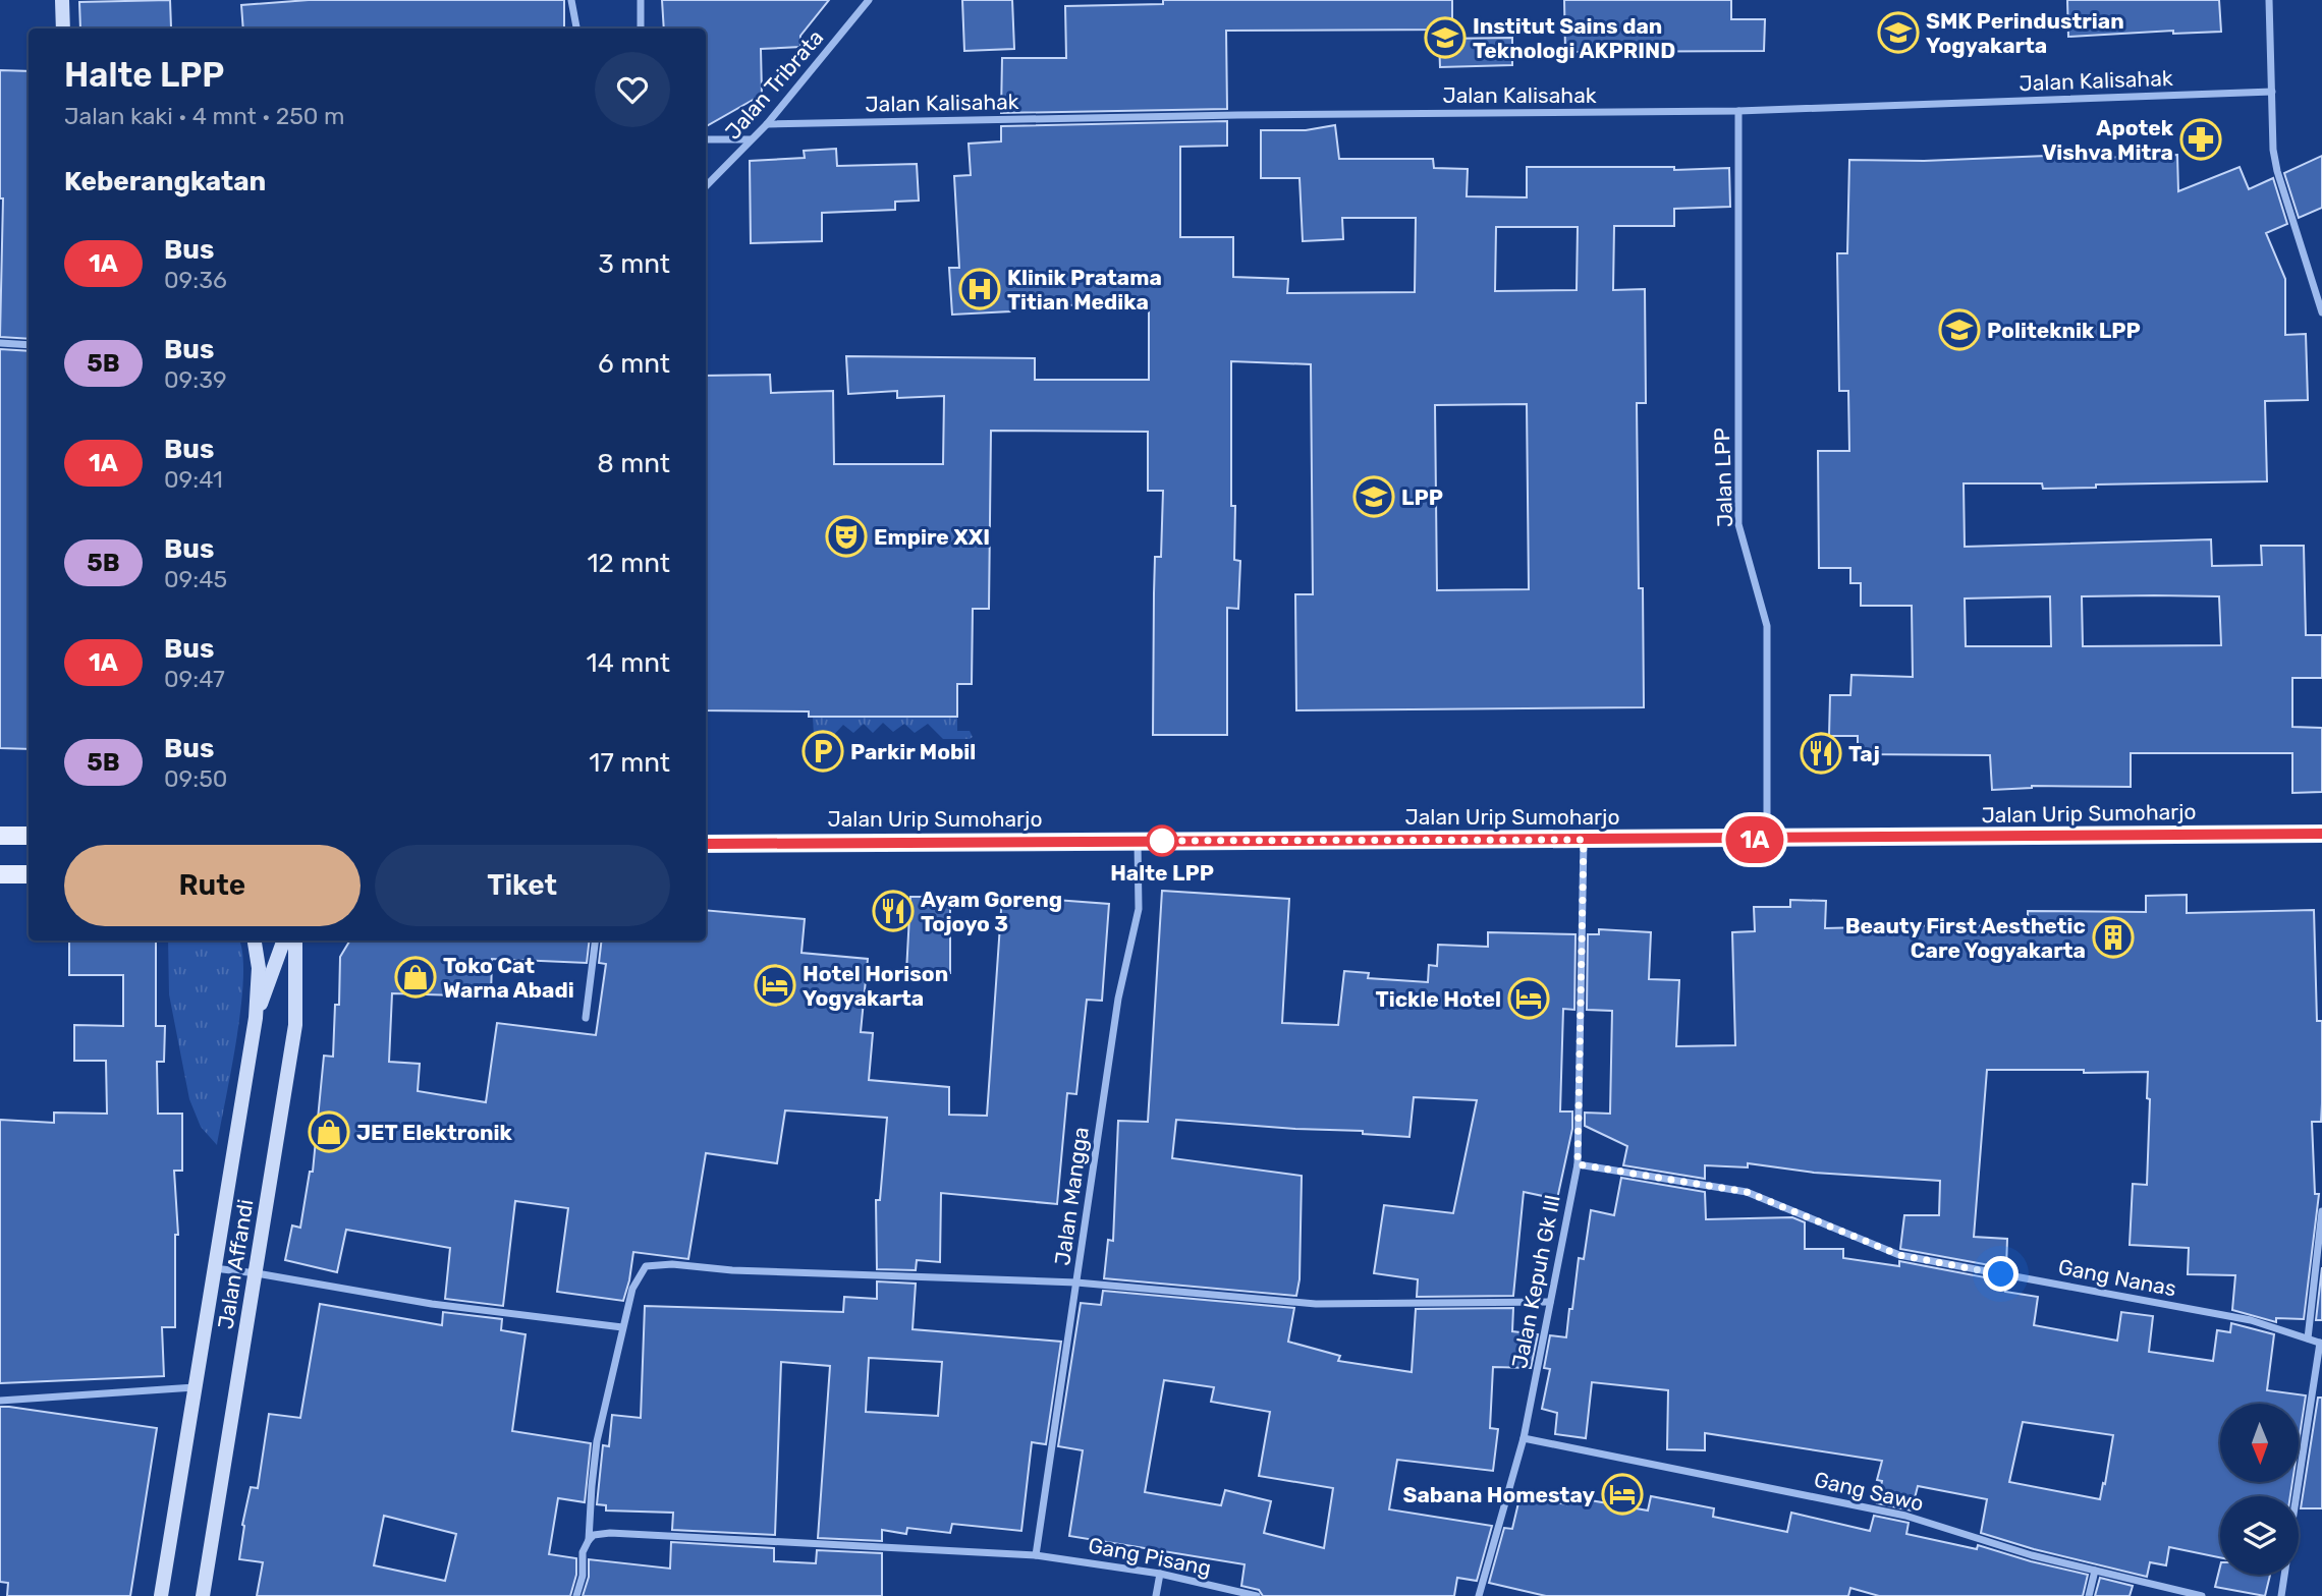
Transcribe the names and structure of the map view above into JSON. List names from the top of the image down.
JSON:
{
  "streets": {
    "main road": ["Jalan Urip Sumoharjo", "Jalan Affandi"],
    "street": [
      "Jalan Kalisahak",
      "Jalan Tribrata",
      "Jalan LPP",
      "Jalan Mangga",
      "Gang Nanas",
      "Jalan Kepuh Gk III",
      "Gang Sawo",
      "Gang Pisang"
    ]
  },
  "crossings": [
    ["Jalan Kalisahak", "Jalan Tribrata"],
    ["Jalan Kalisahak", "Jalan LPP"],
    ["Jalan LPP", "Jalan Urip Sumoharjo"],
    ["Jalan Urip Sumoharjo", "Jalan Mangga"],
    ["Jalan Urip Sumoharjo", "Jalan Kepuh Gk III"],
    ["Jalan Mangga", "Gang Pisang"],
    ["Gang Nanas", "Jalan Kepuh Gk III"],
    ["Jalan Kepuh Gk III", "Gang Sawo"]
  ],
  "places": {
    "school or university": [
      "SMK Perindustrian Yogyakarta",
      "Institut Sains dan Teknologi AKPRIND",
      "Politeknik LPP",
      "LPP"
    ],
    "pharmacy": ["Apotek Vishva Mitra"],
    "hospital": ["Klinik Pratama Titian Medika"],
    "theatre": ["Empire XXI"],
    "parking": ["Parkir Mobil"],
    "restaurant": ["Taj", "Ayam Goreng Tojoyo 3"],
    "other": ["Halte LPP"],
    "building": ["Beauty First Aesthetic Care Yogyakarta"],
    "shop": ["Toko Cat Warna Abadi", "JET Elektronik"],
    "hotel": ["Hotel Horison Yogyakarta", "Tickle Hotel", "Sabana Homestay"]
  },
  "lines": ["bus line 1A"],
  "north": "bottom",
  "page": {
    "on_map": "1A",
    "heading": [
      ["Halte LPP", "Jalan kaki · 4 mnt · 250 m"],
      "Keberangkatan"
    ],
    "list": [
      {
        "mark": "1A",
        "name": "Bus",
        "note": "09:36",
        "value": "3 mnt"
      },
      {
        "mark": "5B",
        "name": "Bus",
        "note": "09:39",
        "value": "6 mnt"
      },
      {
        "mark": "1A",
        "name": "Bus",
        "note": "09:41",
        "value": "8 mnt"
      },
      {
        "mark": "5B",
        "name": "Bus",
        "note": "09:45",
        "value": "12 mnt"
      },
      {
        "mark": "1A",
        "name": "Bus",
        "note": "09:47",
        "value": "14 mnt"
      },
      {
        "mark": "5B",
        "name": "Bus",
        "note": "09:50",
        "value": "17 mnt"
      }
    ],
    "buttons": ["Rute", "Tiket"]
  }
}
